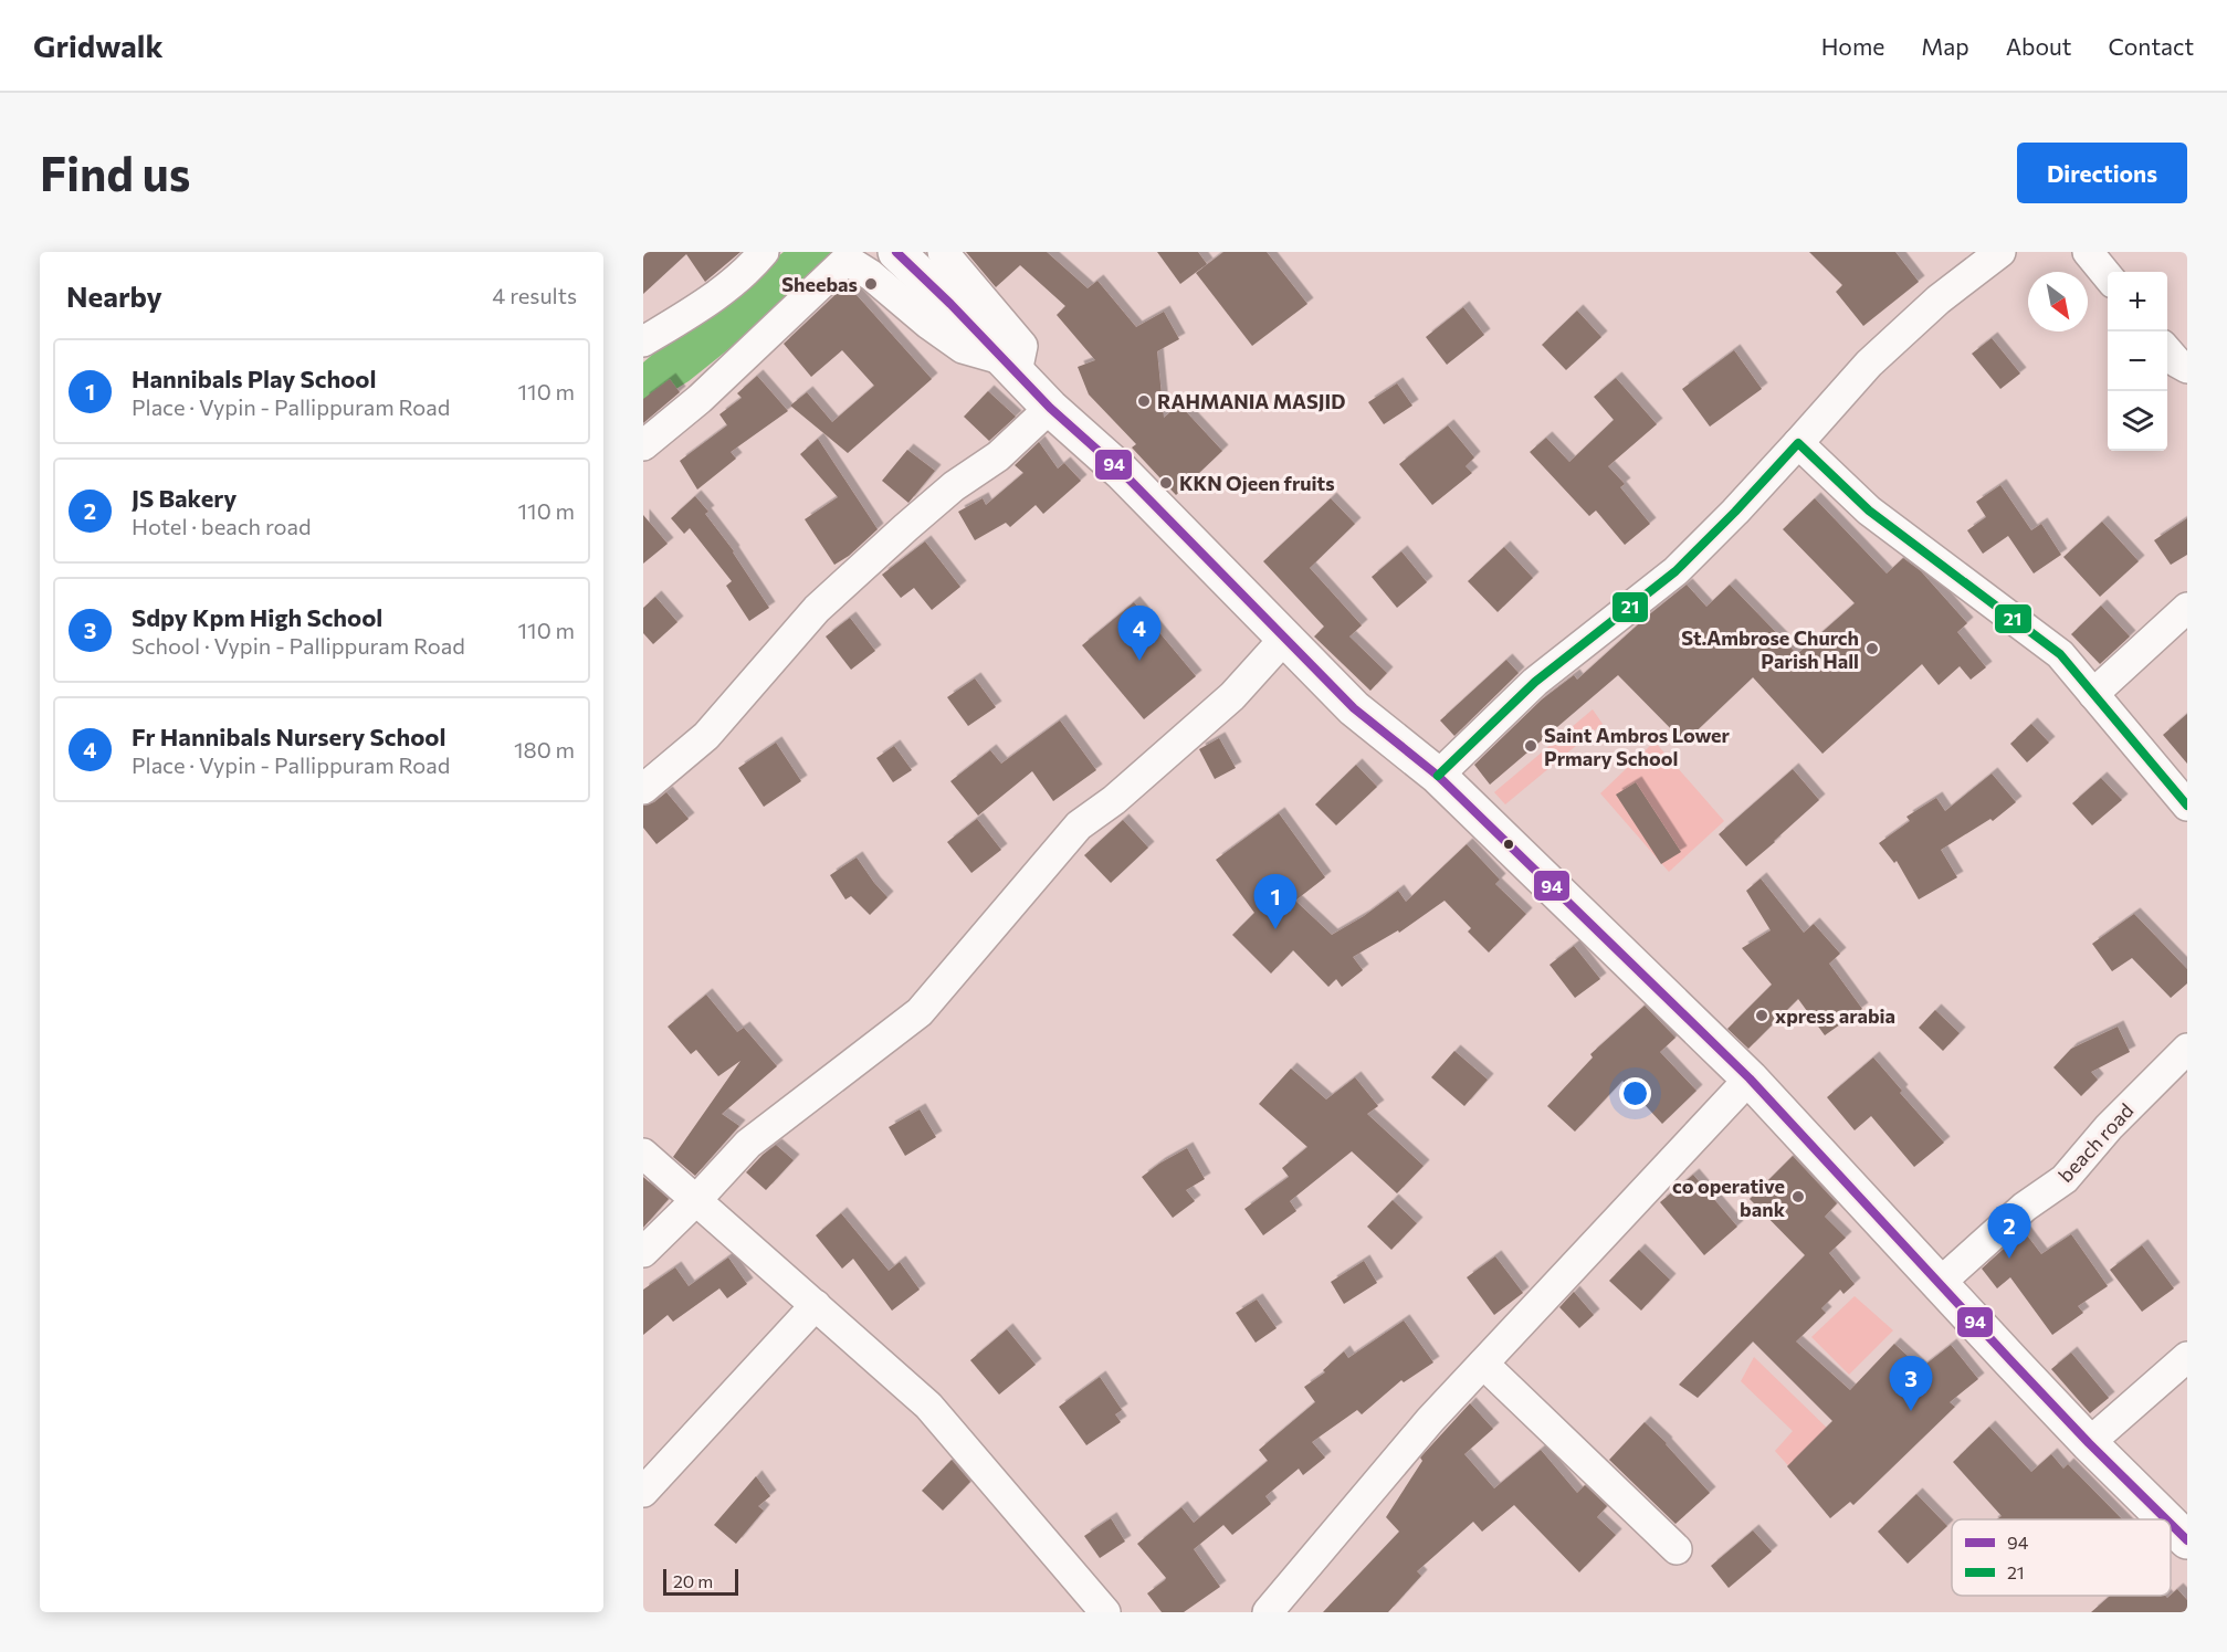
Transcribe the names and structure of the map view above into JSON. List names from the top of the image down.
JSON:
{
  "streets": {
    "street": ["beach road"]
  },
  "places": [
    "Sheebas",
    "RAHMANIA MASJID",
    "KKN Ojeen fruits",
    "St.Ambrose Church Parish Hall",
    "Saint Ambros Lower Prmary School",
    "xpress arabia",
    "co operative bank"
  ],
  "lines": ["transit line 94", "transit line 21"],
  "legend": ["94", "21"],
  "scale_bar": "20 m",
  "north": "bottom right",
  "page": {
    "header": "Gridwalk",
    "nav": [
      "Home",
      "Map",
      "About",
      "Contact"
    ],
    "buttons": "Directions",
    "title": "Find us",
    "heading": ["Nearby", "4 results"],
    "map_buttons": ["+", "−"],
    "list": [
      {
        "mark": "1",
        "name": "Hannibals Play School",
        "note": "Place · Vypin - Pallippuram Road",
        "value": "110 m"
      },
      {
        "mark": "2",
        "name": "JS Bakery",
        "note": "Hotel · beach road",
        "value": "110 m"
      },
      {
        "mark": "3",
        "name": "Sdpy Kpm High School",
        "note": "School · Vypin - Pallippuram Road",
        "value": "110 m"
      },
      {
        "mark": "4",
        "name": "Fr Hannibals Nursery School",
        "note": "Place · Vypin - Pallippuram Road",
        "value": "180 m"
      }
    ],
    "pins": [
      "4",
      "1",
      "2",
      "3"
    ],
    "scale": "20 m"
  }
}
